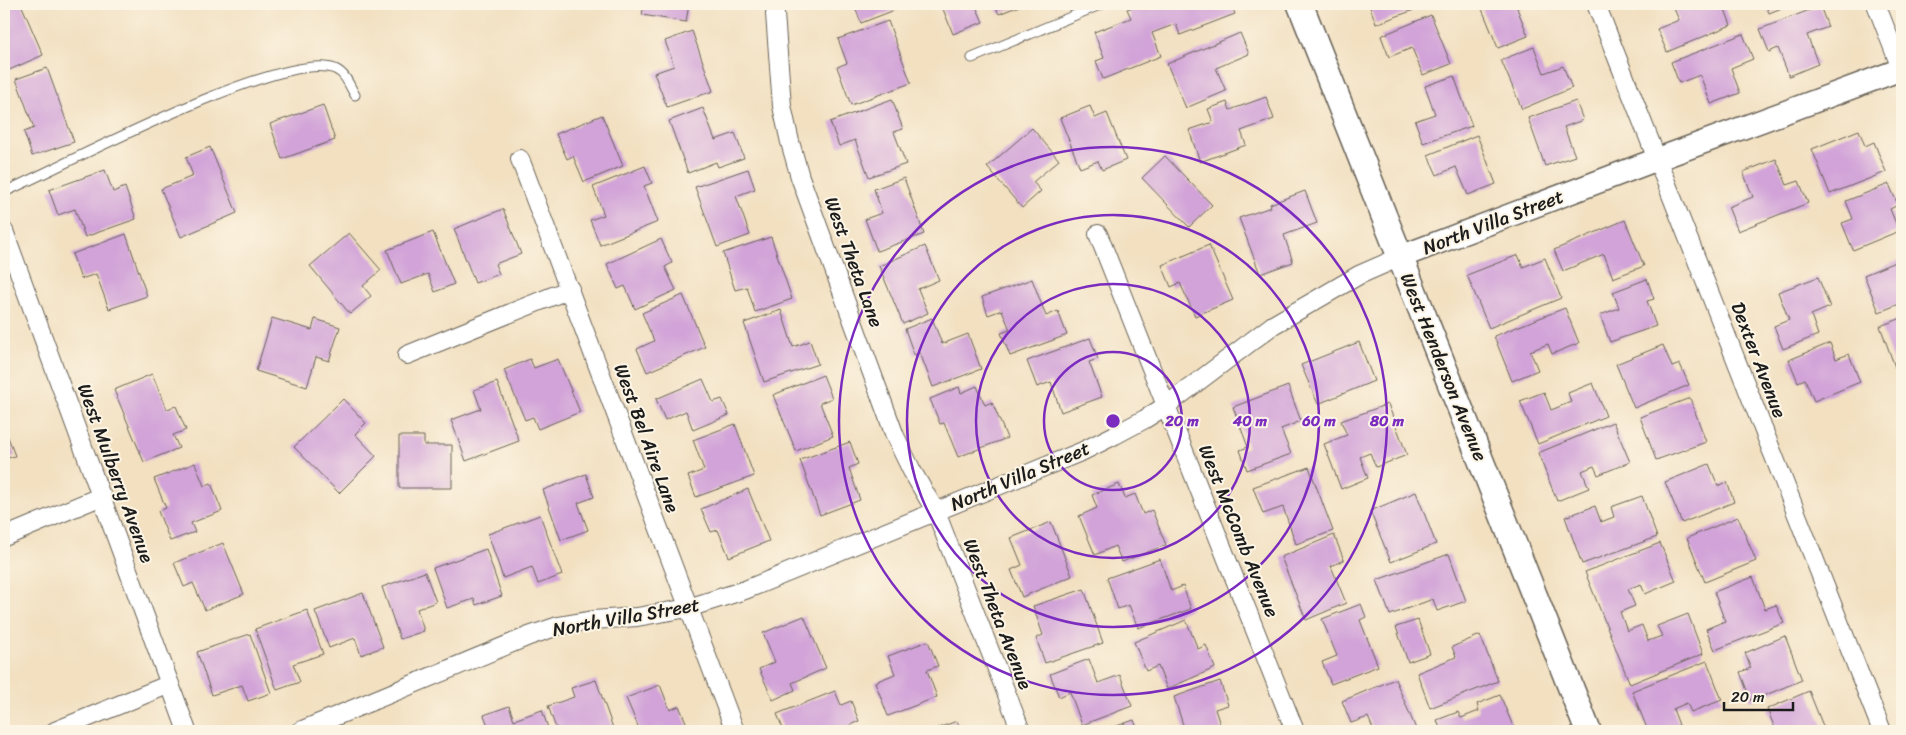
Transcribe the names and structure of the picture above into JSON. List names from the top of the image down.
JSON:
{
  "streets": {
    "main road": ["West Henderson Avenue"],
    "street": [
      "North Villa Street",
      "West Theta Lane",
      "Dexter Avenue",
      "West Bel Aire Lane",
      "West Mulberry Avenue",
      "West McComb Avenue",
      "West Theta Avenue"
    ]
  },
  "crossings": [
    ["North Villa Street", "West Theta Lane"],
    ["North Villa Street", "Dexter Avenue"],
    ["North Villa Street", "West Henderson Avenue"],
    ["North Villa Street", "West Bel Aire Lane"],
    ["North Villa Street", "West McComb Avenue"],
    ["North Villa Street", "West Theta Avenue"],
    ["West Theta Lane", "West Theta Avenue"]
  ],
  "scale_bar": "20 m",
  "rings": [
    "20 m",
    "40 m",
    "60 m",
    "80 m"
  ]
}
